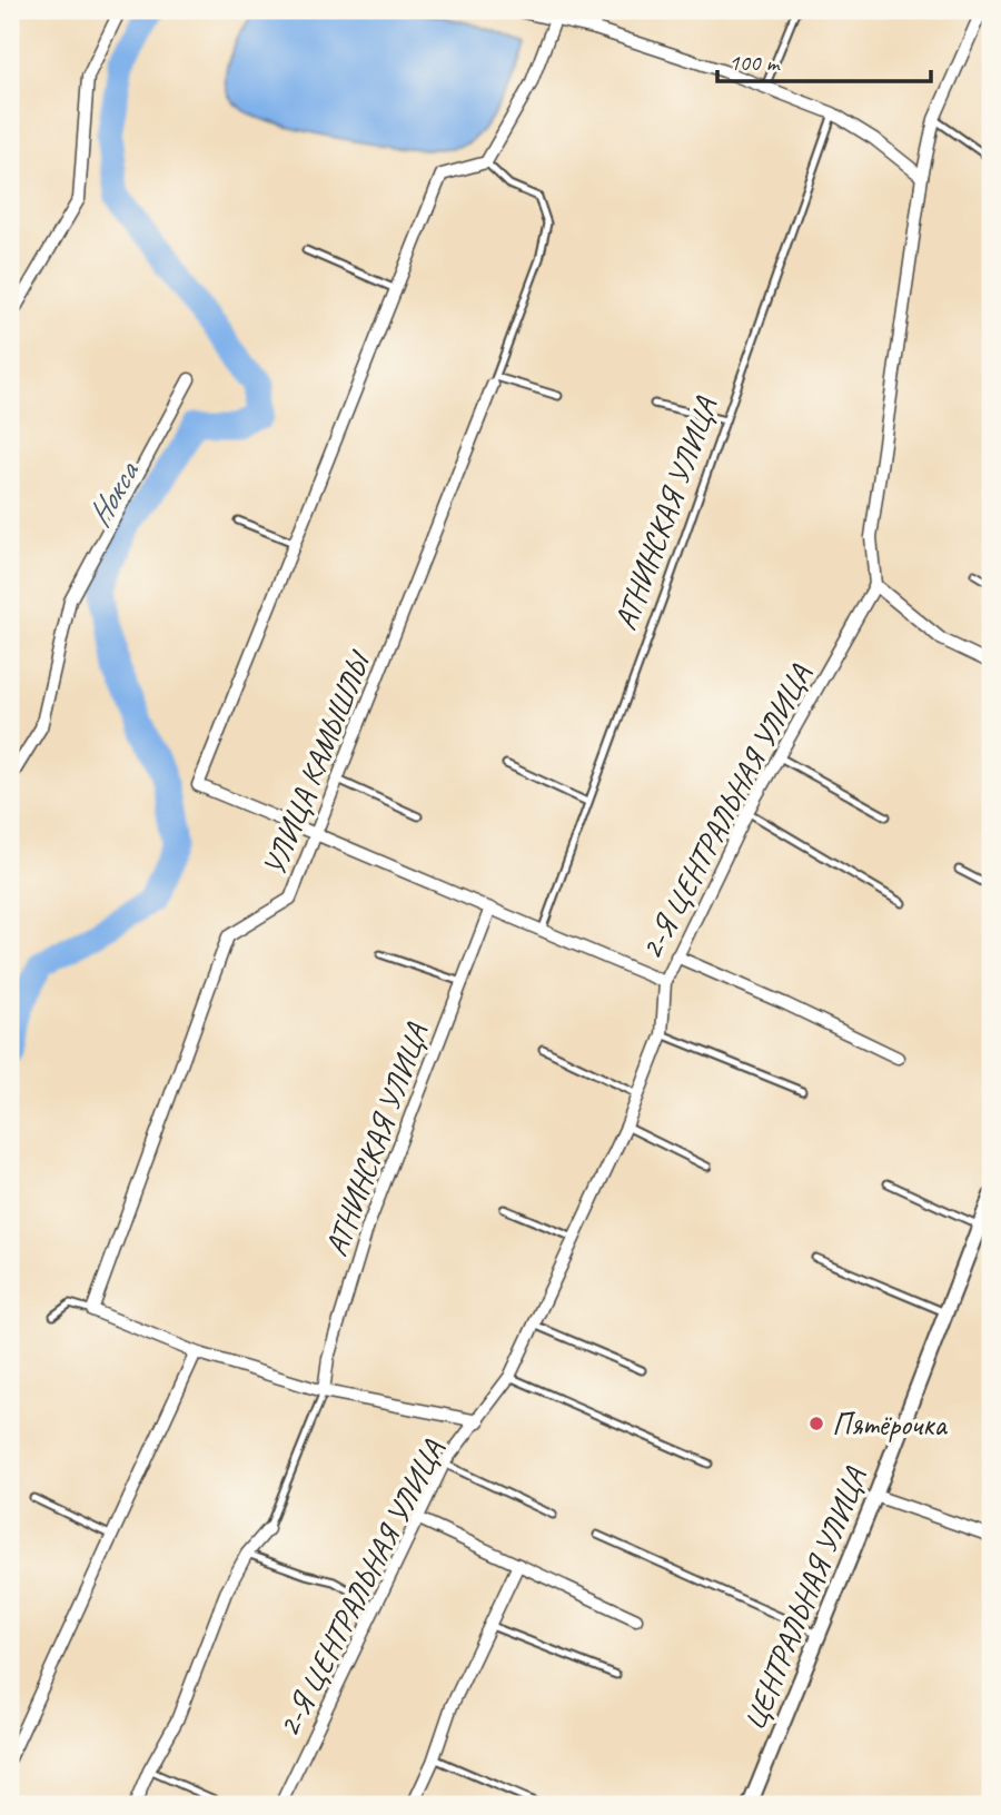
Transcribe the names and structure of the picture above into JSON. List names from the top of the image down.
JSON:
{
  "streets": {
    "street": [
      "АТНИНСКАЯ УЛИЦА",
      "УЛИЦА КАМЫШЛЫ",
      "2-Я ЦЕНТРАЛЬНАЯ УЛИЦА",
      "ЦЕНТРАЛЬНАЯ УЛИЦА"
    ]
  },
  "water": ["Нокса"],
  "places": ["Пятёрочка"],
  "scale_bar": "100 m"
}
